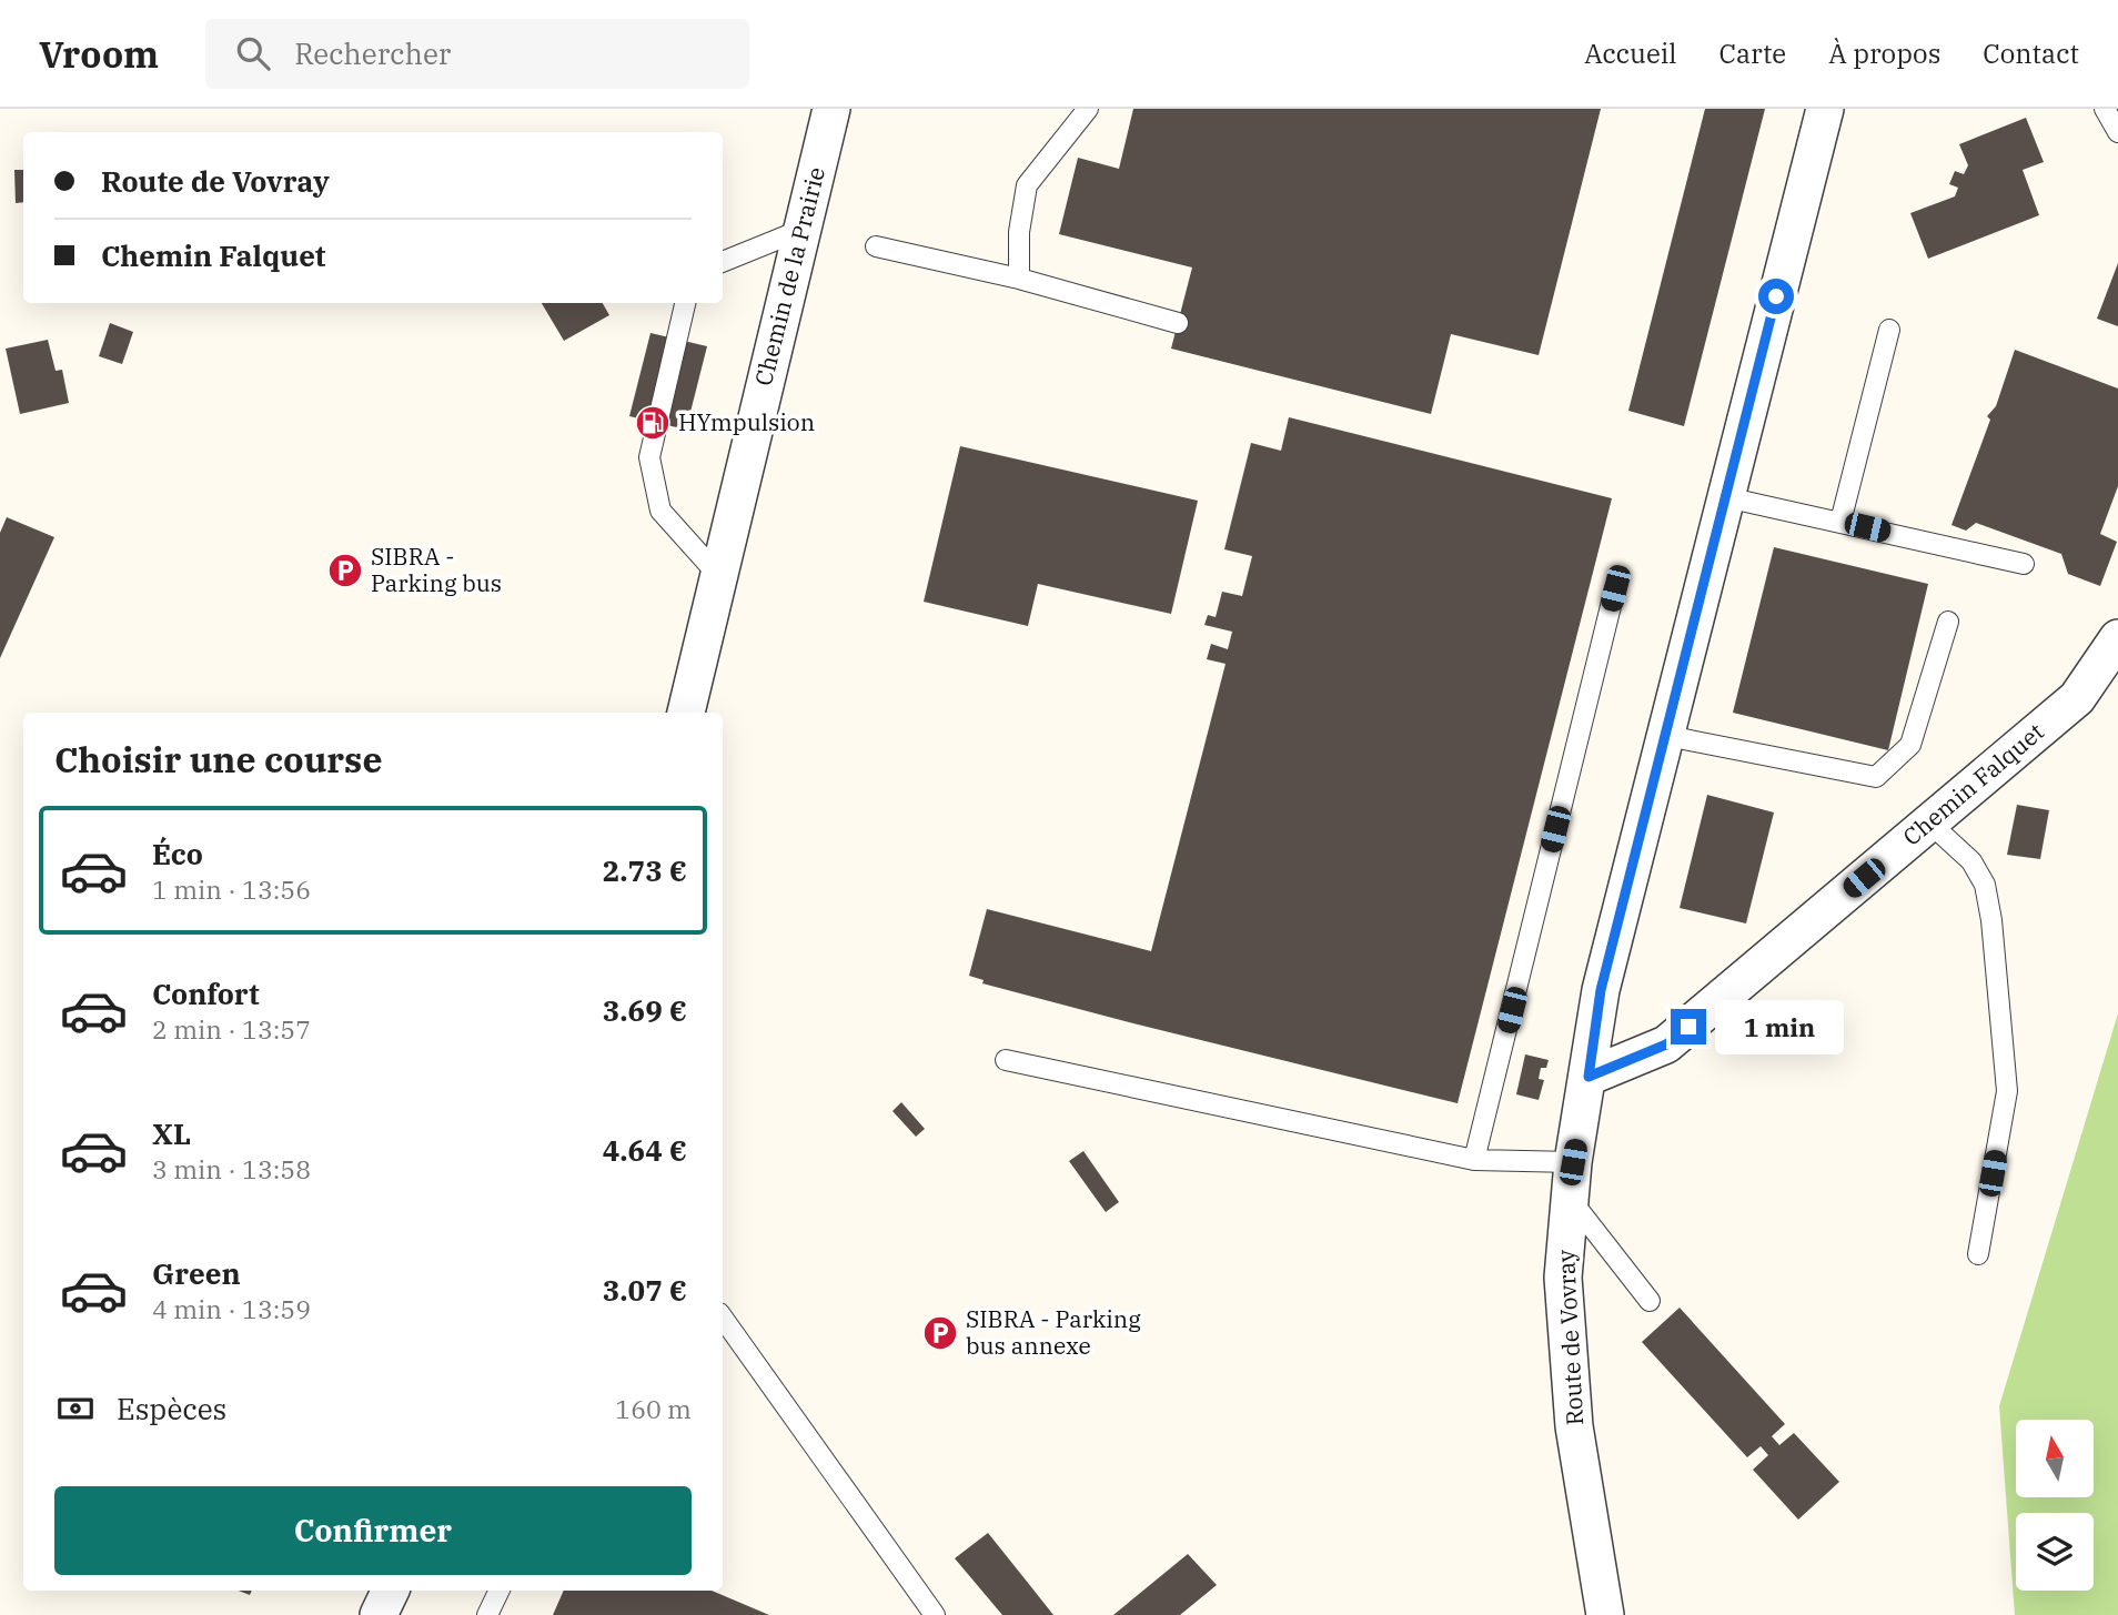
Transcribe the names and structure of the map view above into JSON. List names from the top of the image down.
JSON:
{
  "streets": {
    "street": ["Chemin de la Prairie", "Chemin Falquet", "Route de Vovray"]
  },
  "crossings": [
    ["Chemin Falquet", "Route de Vovray"]
  ],
  "places": {
    "fuel station": ["HYmpulsion"],
    "parking": ["SIBRA - Parking bus", "SIBRA - Parking bus annexe"]
  },
  "north": "top",
  "page": {
    "header": "Vroom",
    "search": "Rechercher",
    "nav": [
      "Accueil",
      "Carte",
      "À propos",
      "Contact"
    ],
    "banner": ["Route de Vovray", "Chemin Falquet"],
    "heading": "Choisir une course",
    "list": [
      {
        "name": "Éco",
        "note": "1 min · 13:56",
        "value": "2.73 €"
      },
      {
        "name": "Confort",
        "note": "2 min · 13:57",
        "value": "3.69 €"
      },
      {
        "name": "XL",
        "note": "3 min · 13:58",
        "value": "4.64 €"
      },
      {
        "name": "Green",
        "note": "4 min · 13:59",
        "value": "3.07 €"
      }
    ],
    "bubble": "1 min",
    "pay": ["Espèces", "160 m"],
    "buttons": "Confirmer"
  }
}
